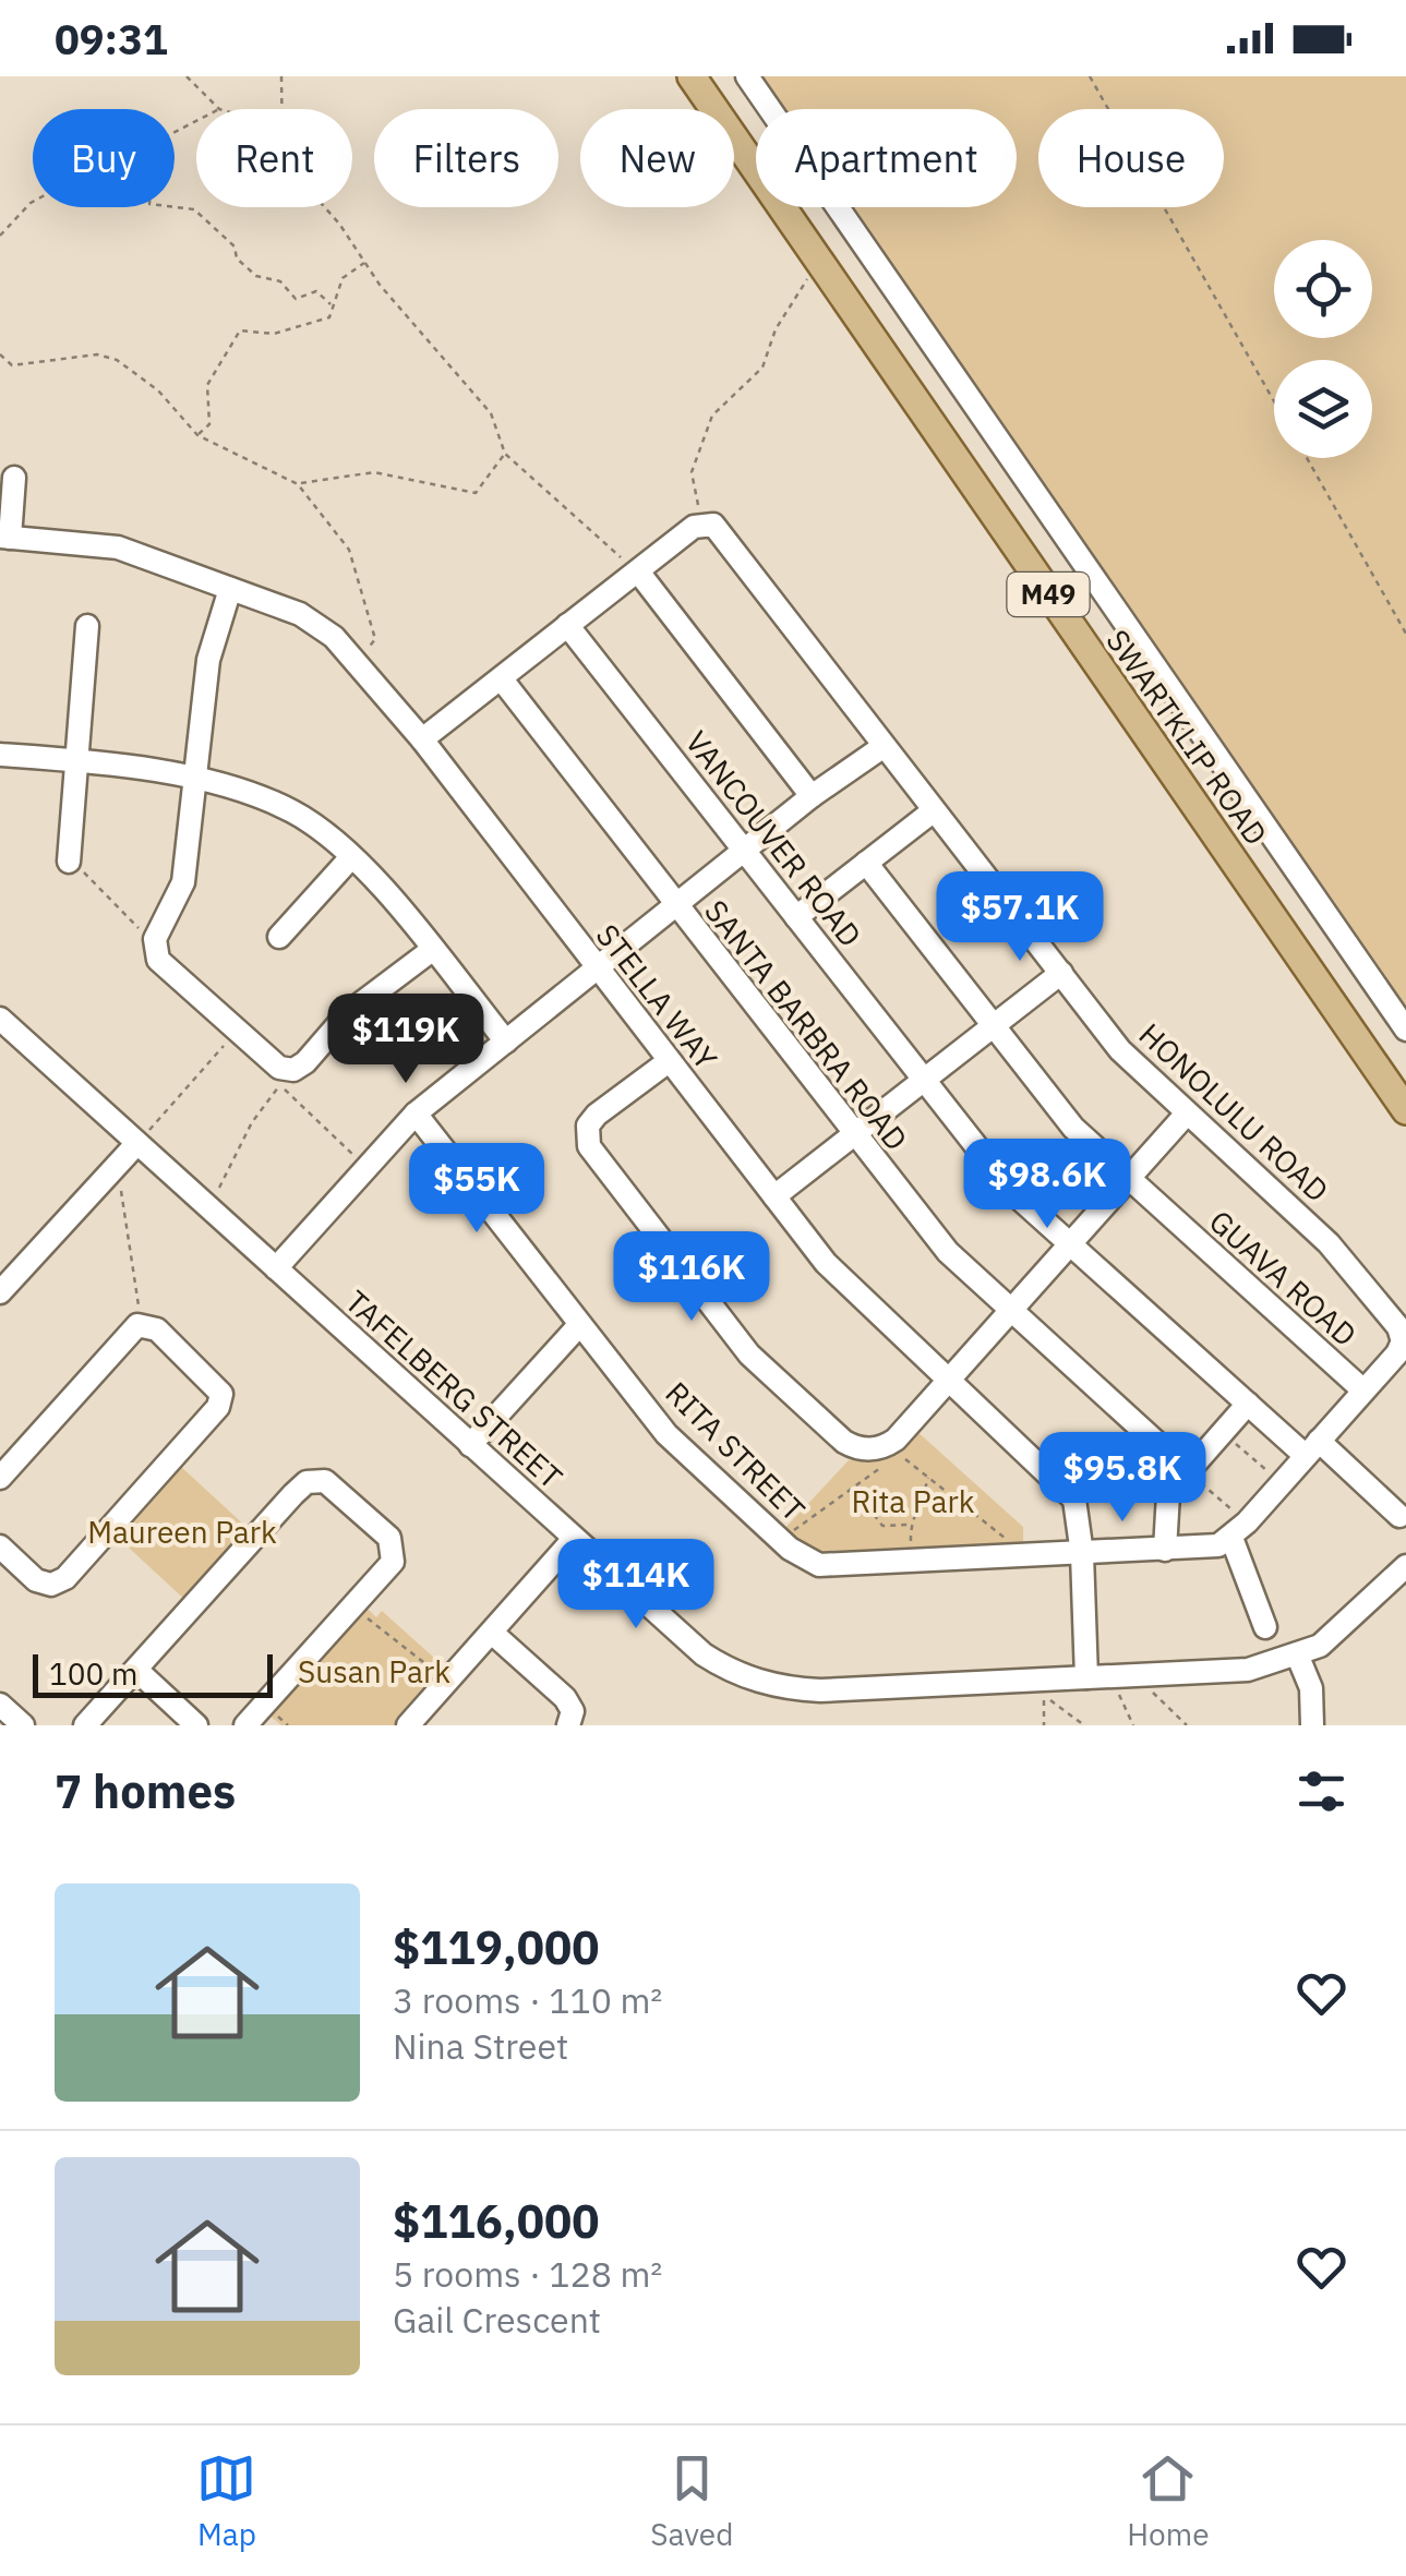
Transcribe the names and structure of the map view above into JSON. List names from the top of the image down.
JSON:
{
  "streets": {
    "main road": ["M49", "SWARTKLIP ROAD"],
    "street": [
      "VANCOUVER ROAD",
      "STELLA WAY",
      "SANTA BARBRA ROAD",
      "HONOLULU ROAD",
      "GUAVA ROAD",
      "TAFELBERG STREET",
      "RITA STREET"
    ]
  },
  "crossings": [
    ["VANCOUVER ROAD", "HONOLULU ROAD"],
    ["STELLA WAY", "TAFELBERG STREET"],
    ["STELLA WAY", "RITA STREET"],
    ["HONOLULU ROAD", "GUAVA ROAD"]
  ],
  "parks": ["Rita Park", "Maureen Park", "Susan Park"],
  "scale_bar": "100 m",
  "page": {
    "status": "09:31",
    "chip": [
      "Buy",
      "Rent",
      "Filters",
      "New",
      "Apartment",
      "House"
    ],
    "price": [
      "$57.1K",
      "$119K",
      "$98.6K",
      "$55K",
      "$116K",
      "$95.8K",
      "$114K"
    ],
    "scale": "100 m",
    "heading": "7 homes",
    "list": [
      {
        "name": "$119,000",
        "note": "3 rooms · 110 m² · Nina Street"
      },
      {
        "name": "$116,000",
        "note": "5 rooms · 128 m² · Gail Crescent"
      }
    ],
    "tabs": ["Map", "Saved", "Home"]
  }
}
